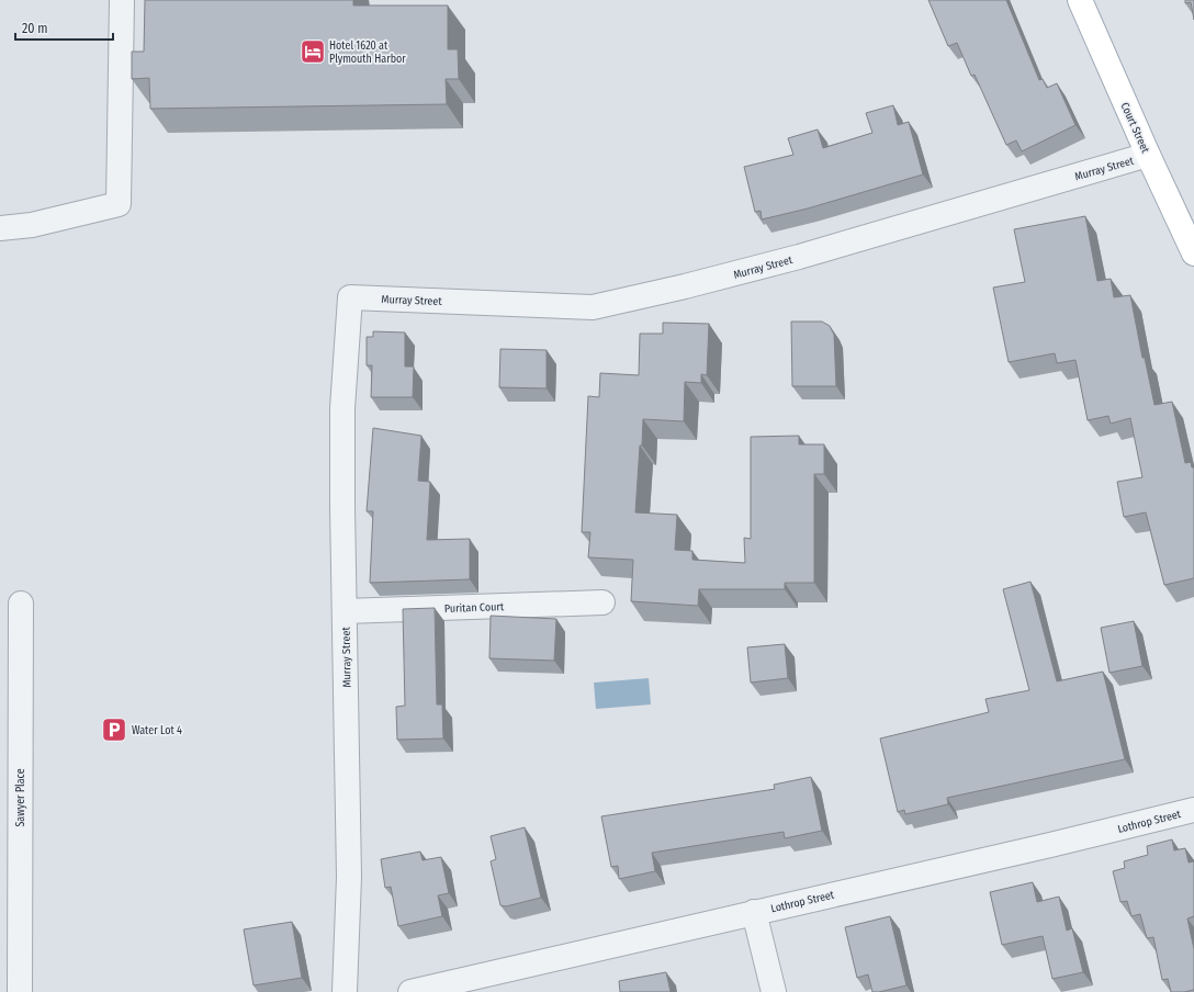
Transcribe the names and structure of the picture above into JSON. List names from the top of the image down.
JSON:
{
  "streets": {
    "main road": ["Court Street"],
    "street": [
      "Murray Street",
      "Puritan Court",
      "Sawyer Place",
      "Lothrop Street"
    ]
  },
  "crossings": [
    ["Court Street", "Murray Street"],
    ["Murray Street", "Puritan Court"]
  ],
  "places": {
    "hotel": ["Hotel 1620 at Plymouth Harbor"],
    "parking": ["Water Lot 4"]
  },
  "scale_bar": "20 m"
}
